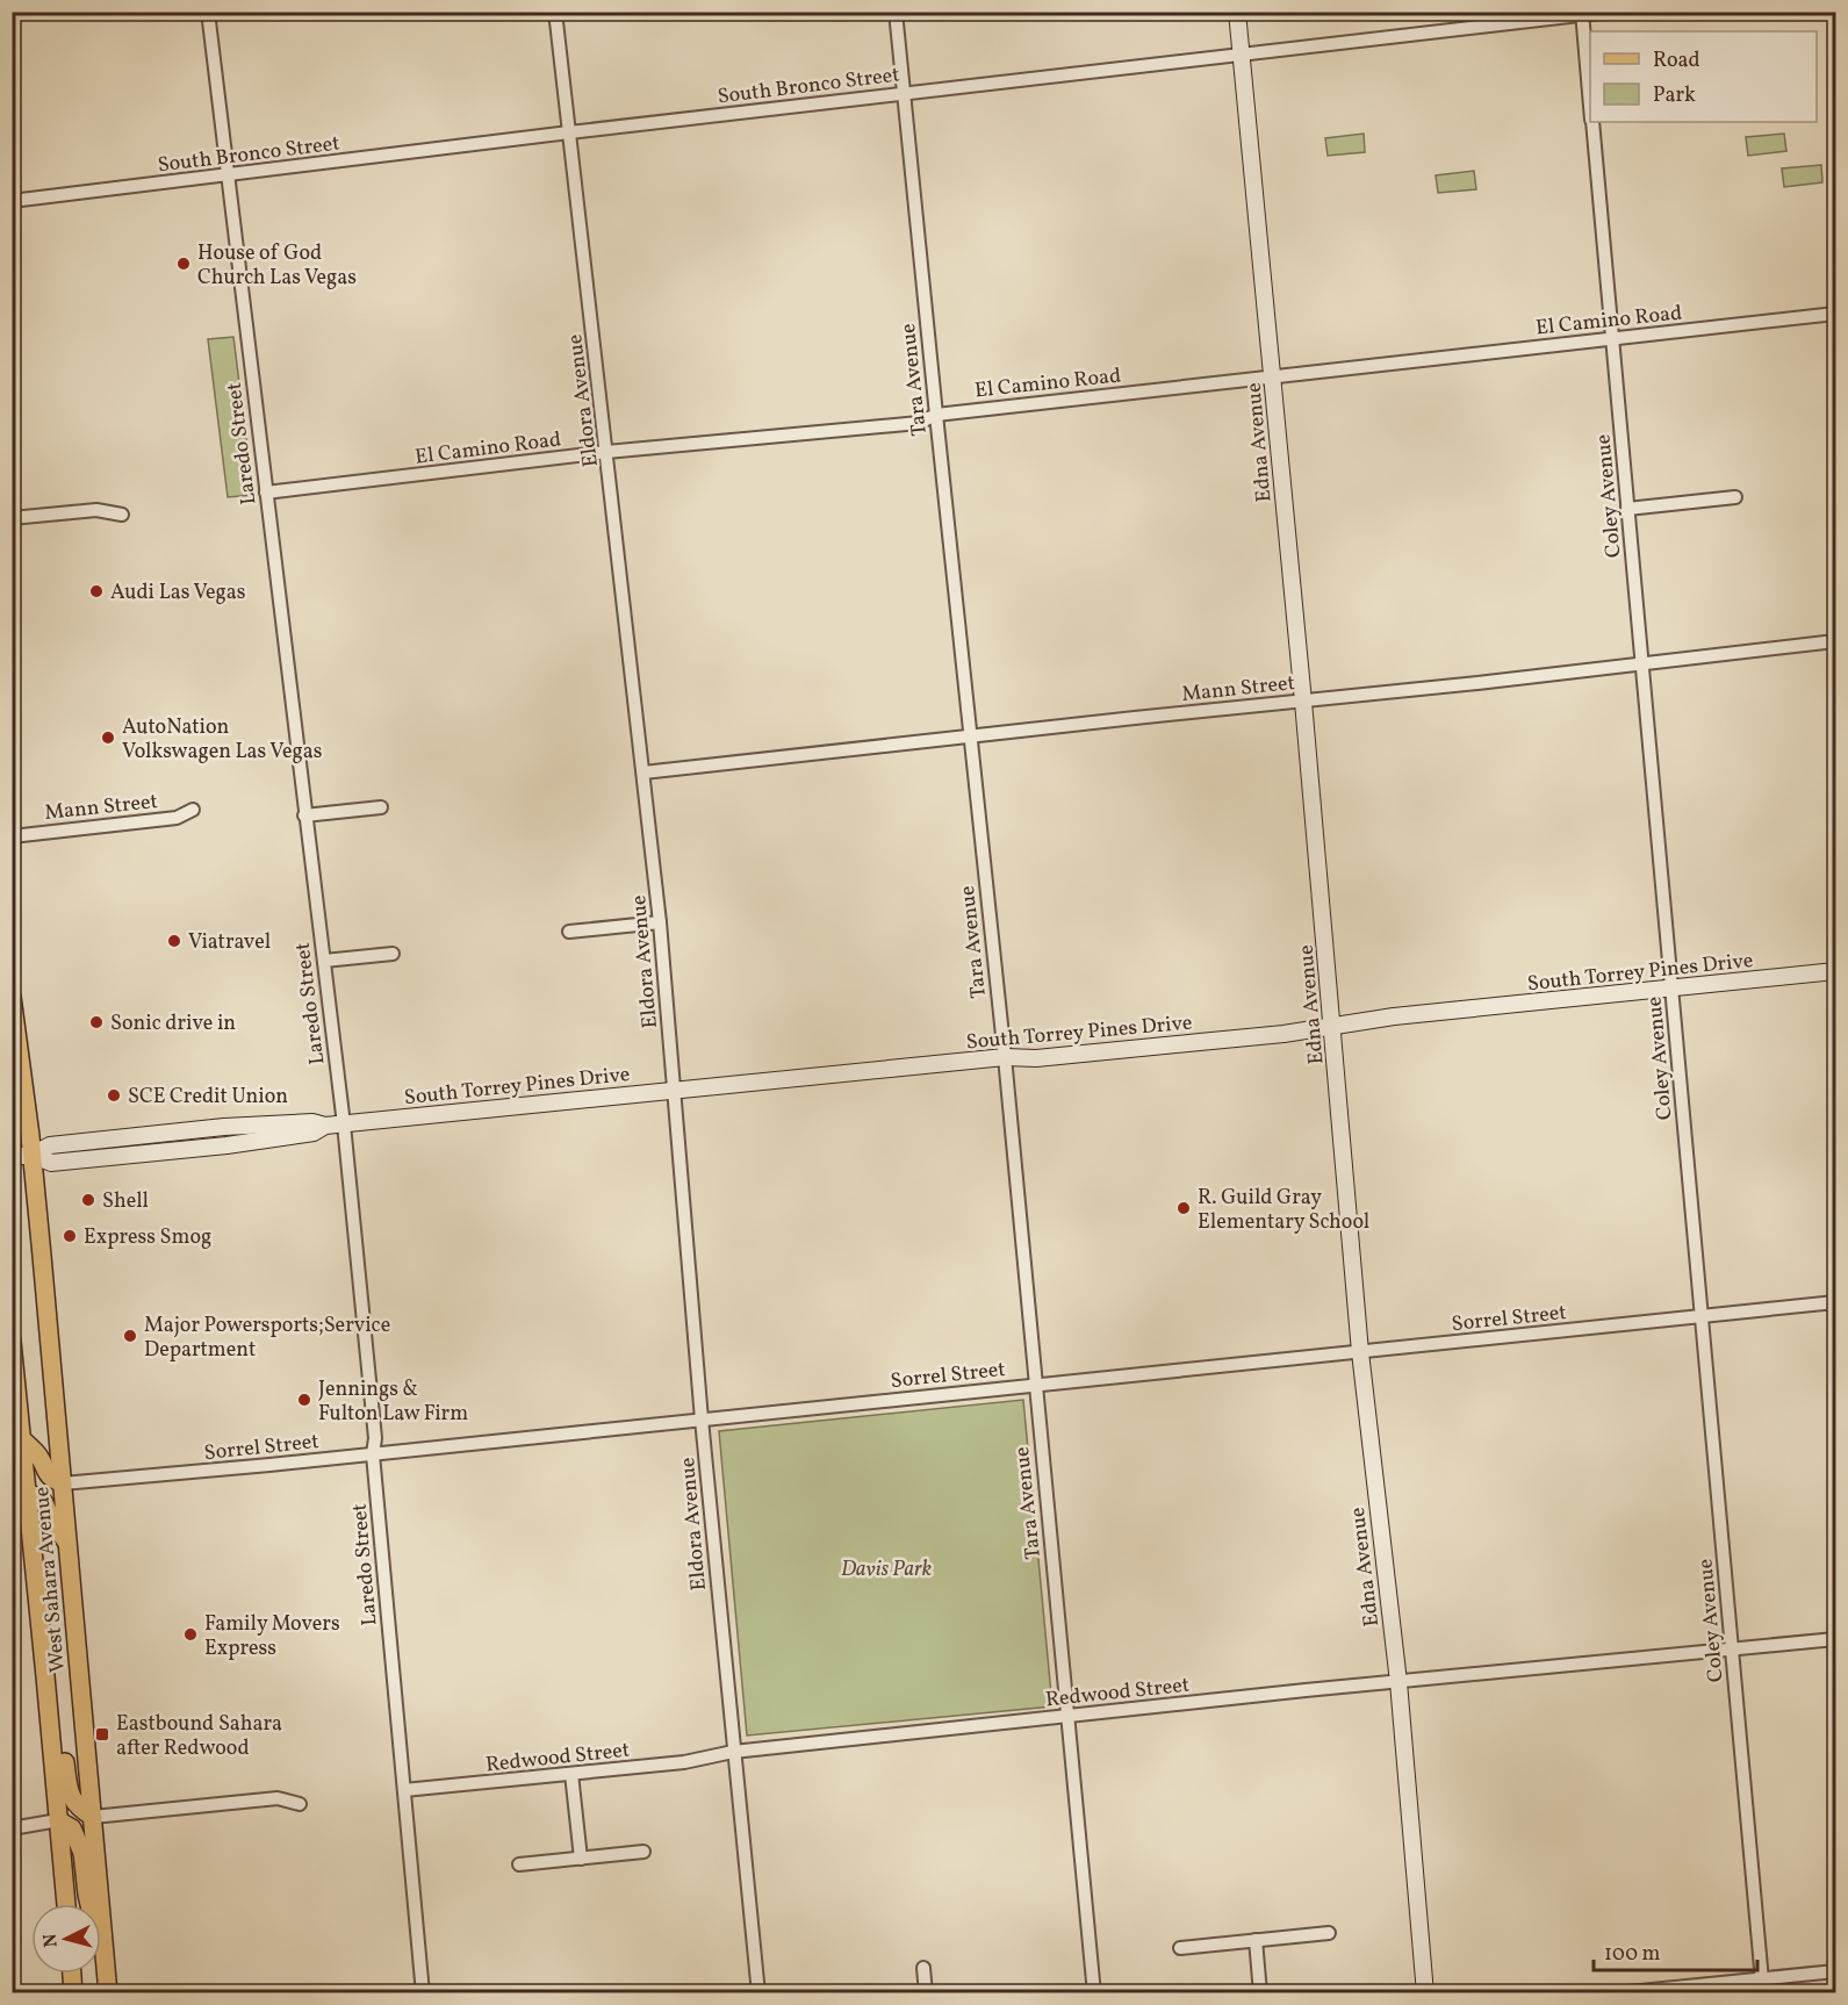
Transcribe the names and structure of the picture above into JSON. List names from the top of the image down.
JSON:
{
  "streets": {
    "main road": ["West Sahara Avenue"],
    "street": [
      "South Bronco Street",
      "El Camino Road",
      "Tara Avenue",
      "Eldora Avenue",
      "Edna Avenue",
      "Laredo Street",
      "Coley Avenue",
      "Mann Street",
      "South Torrey Pines Drive",
      "Sorrel Street",
      "Redwood Street"
    ]
  },
  "crossings": [
    ["South Bronco Street", "Tara Avenue"],
    ["South Bronco Street", "Eldora Avenue"],
    ["South Bronco Street", "Edna Avenue"],
    ["South Bronco Street", "Laredo Street"],
    ["South Bronco Street", "Coley Avenue"],
    ["El Camino Road", "Tara Avenue"],
    ["El Camino Road", "Eldora Avenue"],
    ["El Camino Road", "Edna Avenue"],
    ["El Camino Road", "Laredo Street"],
    ["El Camino Road", "Coley Avenue"],
    ["Tara Avenue", "Mann Street"],
    ["Tara Avenue", "South Torrey Pines Drive"],
    ["Tara Avenue", "Sorrel Street"],
    ["Tara Avenue", "Redwood Street"],
    ["Eldora Avenue", "Mann Street"],
    ["Eldora Avenue", "South Torrey Pines Drive"],
    ["Eldora Avenue", "Sorrel Street"],
    ["Eldora Avenue", "Redwood Street"],
    ["Edna Avenue", "Mann Street"],
    ["Edna Avenue", "South Torrey Pines Drive"],
    ["Edna Avenue", "Sorrel Street"],
    ["Edna Avenue", "Redwood Street"],
    ["Laredo Street", "South Torrey Pines Drive"],
    ["Laredo Street", "Sorrel Street"],
    ["Laredo Street", "Redwood Street"],
    ["Coley Avenue", "Mann Street"],
    ["Coley Avenue", "South Torrey Pines Drive"],
    ["Coley Avenue", "Sorrel Street"],
    ["Coley Avenue", "Redwood Street"],
    ["South Torrey Pines Drive", "West Sahara Avenue"],
    ["Sorrel Street", "West Sahara Avenue"]
  ],
  "parks": ["Davis Park"],
  "places": {
    "other": [
      "House of God Church Las Vegas",
      "Audi Las Vegas",
      "AutoNation Volkswagen Las Vegas",
      "Viatravel",
      "Sonic drive in",
      "SCE Credit Union",
      "Shell",
      "R. Guild Gray Elementary School",
      "Express Smog",
      "Major Powersports;Service Department",
      "Jennings & Fulton Law Firm",
      "Family Movers Express"
    ],
    "transit": ["Eastbound Sahara after Redwood"]
  },
  "legend": ["Road", "Park"],
  "scale_bar": "100 m",
  "north": "left"
}
